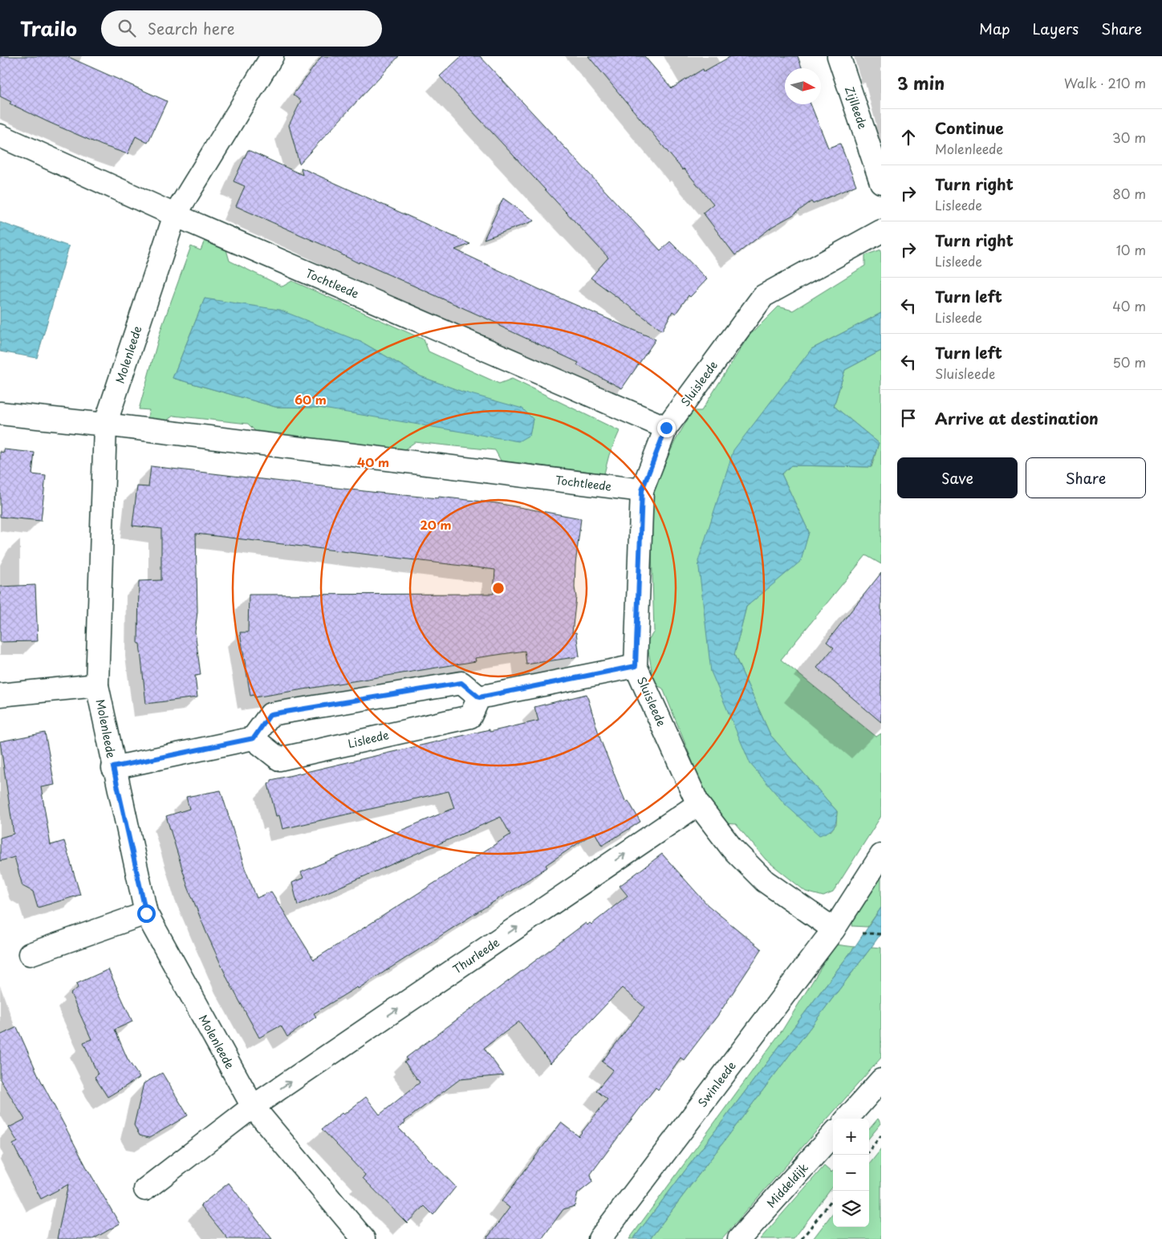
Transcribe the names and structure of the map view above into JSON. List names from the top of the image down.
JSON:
{
  "streets": {
    "street": [
      "Zijlleede",
      "Tochtleede",
      "Molenleede",
      "Sluisleede",
      "Lisleede",
      "Thurleede",
      "Swinleede",
      "Middeldijk"
    ]
  },
  "crossings": [
    ["Tochtleede", "Molenleede"],
    ["Tochtleede", "Sluisleede"],
    ["Molenleede", "Thurleede"],
    ["Sluisleede", "Thurleede"],
    ["Sluisleede", "Swinleede"]
  ],
  "one_way": ["Thurleede"],
  "north": "right",
  "page": {
    "header": "Trailo",
    "search": "Search here",
    "nav": ["Map", "Layers", "Share"],
    "heading": ["3 min", "Walk · 210 m"],
    "list": [
      ["Continue", "Molenleede", "30 m"],
      ["Turn right", "Lisleede", "80 m"],
      ["Turn right", "Lisleede", "10 m"],
      ["Turn left", "Lisleede", "40 m"],
      ["Turn left", "Sluisleede", "50 m"],
      "Arrive at destination"
    ],
    "buttons": ["Save", "Share"],
    "map_buttons": ["+", "−"]
  },
  "rings": ["60 m", "40 m", "20 m"]
}
